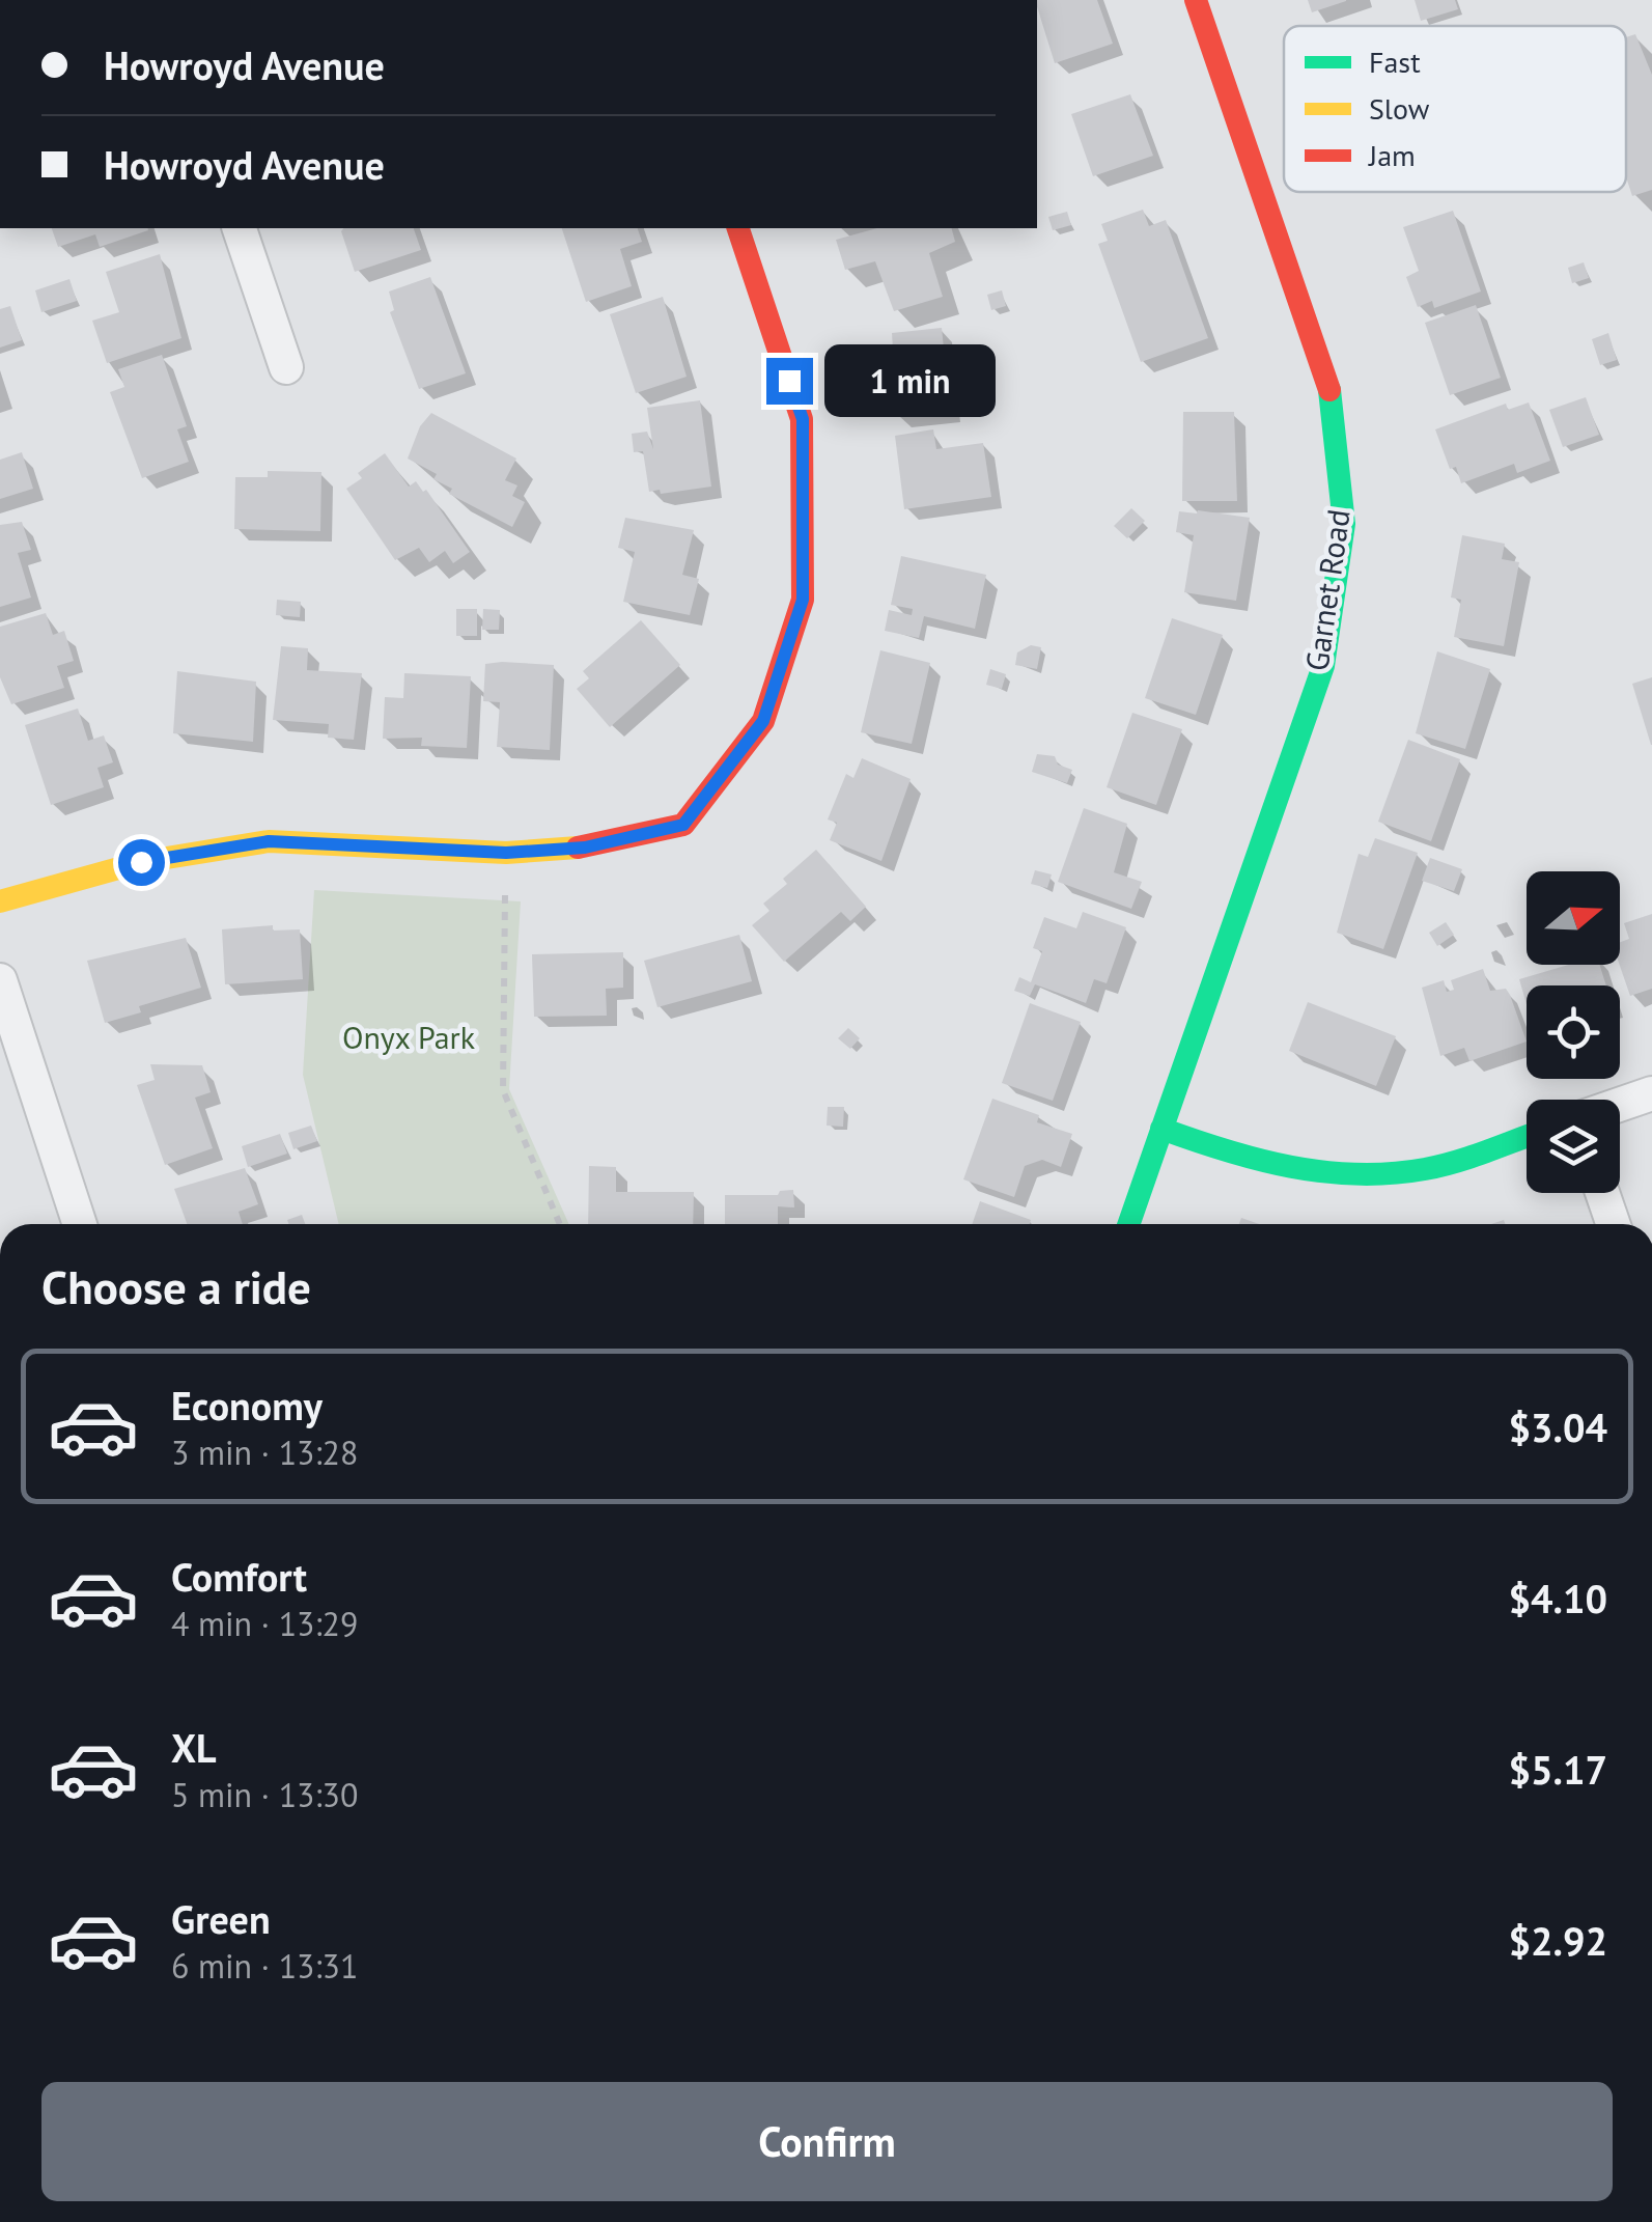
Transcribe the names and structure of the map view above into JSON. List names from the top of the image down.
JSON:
{
  "streets": {
    "street": ["Garnet Road"]
  },
  "parks": ["Onyx Park"],
  "legend": ["Fast", "Slow", "Jam"],
  "north": "right",
  "page": {
    "banner": ["Howroyd Avenue", "Howroyd Avenue"],
    "bubble": "1 min",
    "heading": "Choose a ride",
    "list": [
      {
        "name": "Economy",
        "note": "3 min · 13:28",
        "value": "$3.04"
      },
      {
        "name": "Comfort",
        "note": "4 min · 13:29",
        "value": "$4.10"
      },
      {
        "name": "XL",
        "note": "5 min · 13:30",
        "value": "$5.17"
      },
      {
        "name": "Green",
        "note": "6 min · 13:31",
        "value": "$2.92"
      }
    ],
    "buttons": "Confirm"
  }
}
